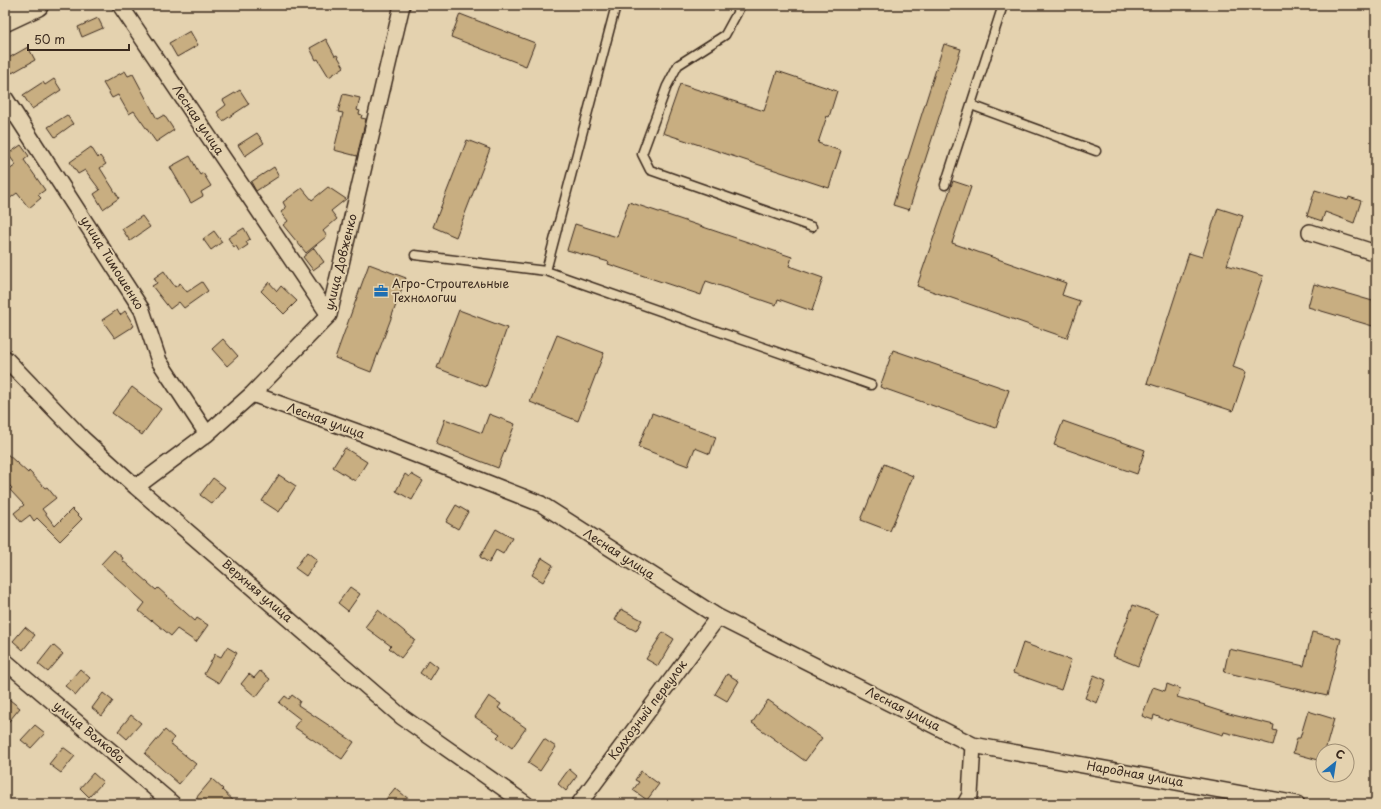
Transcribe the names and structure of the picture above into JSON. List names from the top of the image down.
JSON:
{
  "streets": {
    "street": [
      "Лесная улица",
      "улица Довженко",
      "улица Тимошенко",
      "Верхняя улица",
      "Колхозный переулок",
      "улица Волкова",
      "Народная улица"
    ]
  },
  "crossings": [
    ["Лесная улица", "улица Довженко"],
    ["Лесная улица", "Колхозный переулок"],
    ["Лесная улица", "Народная улица"],
    ["улица Довженко", "улица Тимошенко"],
    ["улица Довженко", "Верхняя улица"]
  ],
  "places": {
    "office": ["Агро-Строительные Технологии"]
  },
  "scale_bar": "50 m",
  "north": "top right"
}
